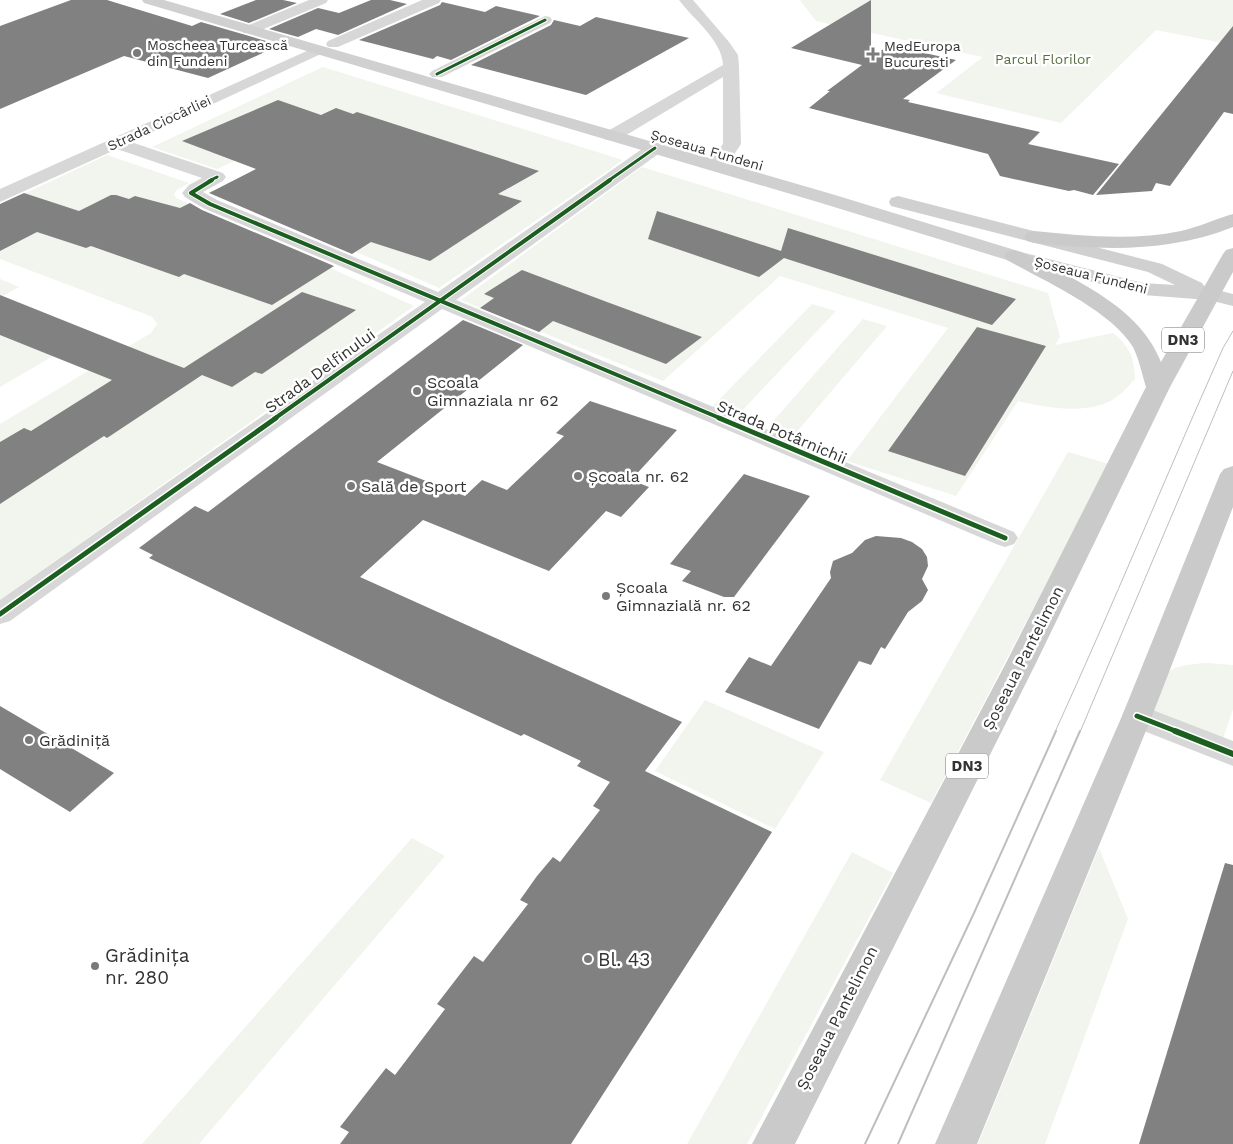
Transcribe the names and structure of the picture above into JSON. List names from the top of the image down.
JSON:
{
  "streets": {
    "main road": ["Șoseaua Fundeni", "DN3", "Șoseaua Pantelimon"],
    "street": ["Strada Ciocârliei", "Strada Delfinului", "Strada Potârnichii"]
  },
  "crossings": [
    ["Strada Ciocârliei", "Șoseaua Fundeni"],
    ["Strada Ciocârliei", "Strada Potârnichii"],
    ["Șoseaua Fundeni", "Strada Delfinului"],
    ["Șoseaua Fundeni", "Șoseaua Pantelimon"],
    ["Strada Delfinului", "Strada Potârnichii"]
  ],
  "parks": ["Parcul Florilor"],
  "places": {
    "other": [
      "Moscheea Turcească din Fundeni",
      "Scoala Gimnaziala nr 62",
      "Școala nr. 62",
      "Sală de Sport",
      "Școala Gimnazială nr. 62",
      "Grădiniță",
      "Bl. 43",
      "Grădinița nr. 280"
    ],
    "health": ["MedEuropa Bucuresti"]
  }
}
